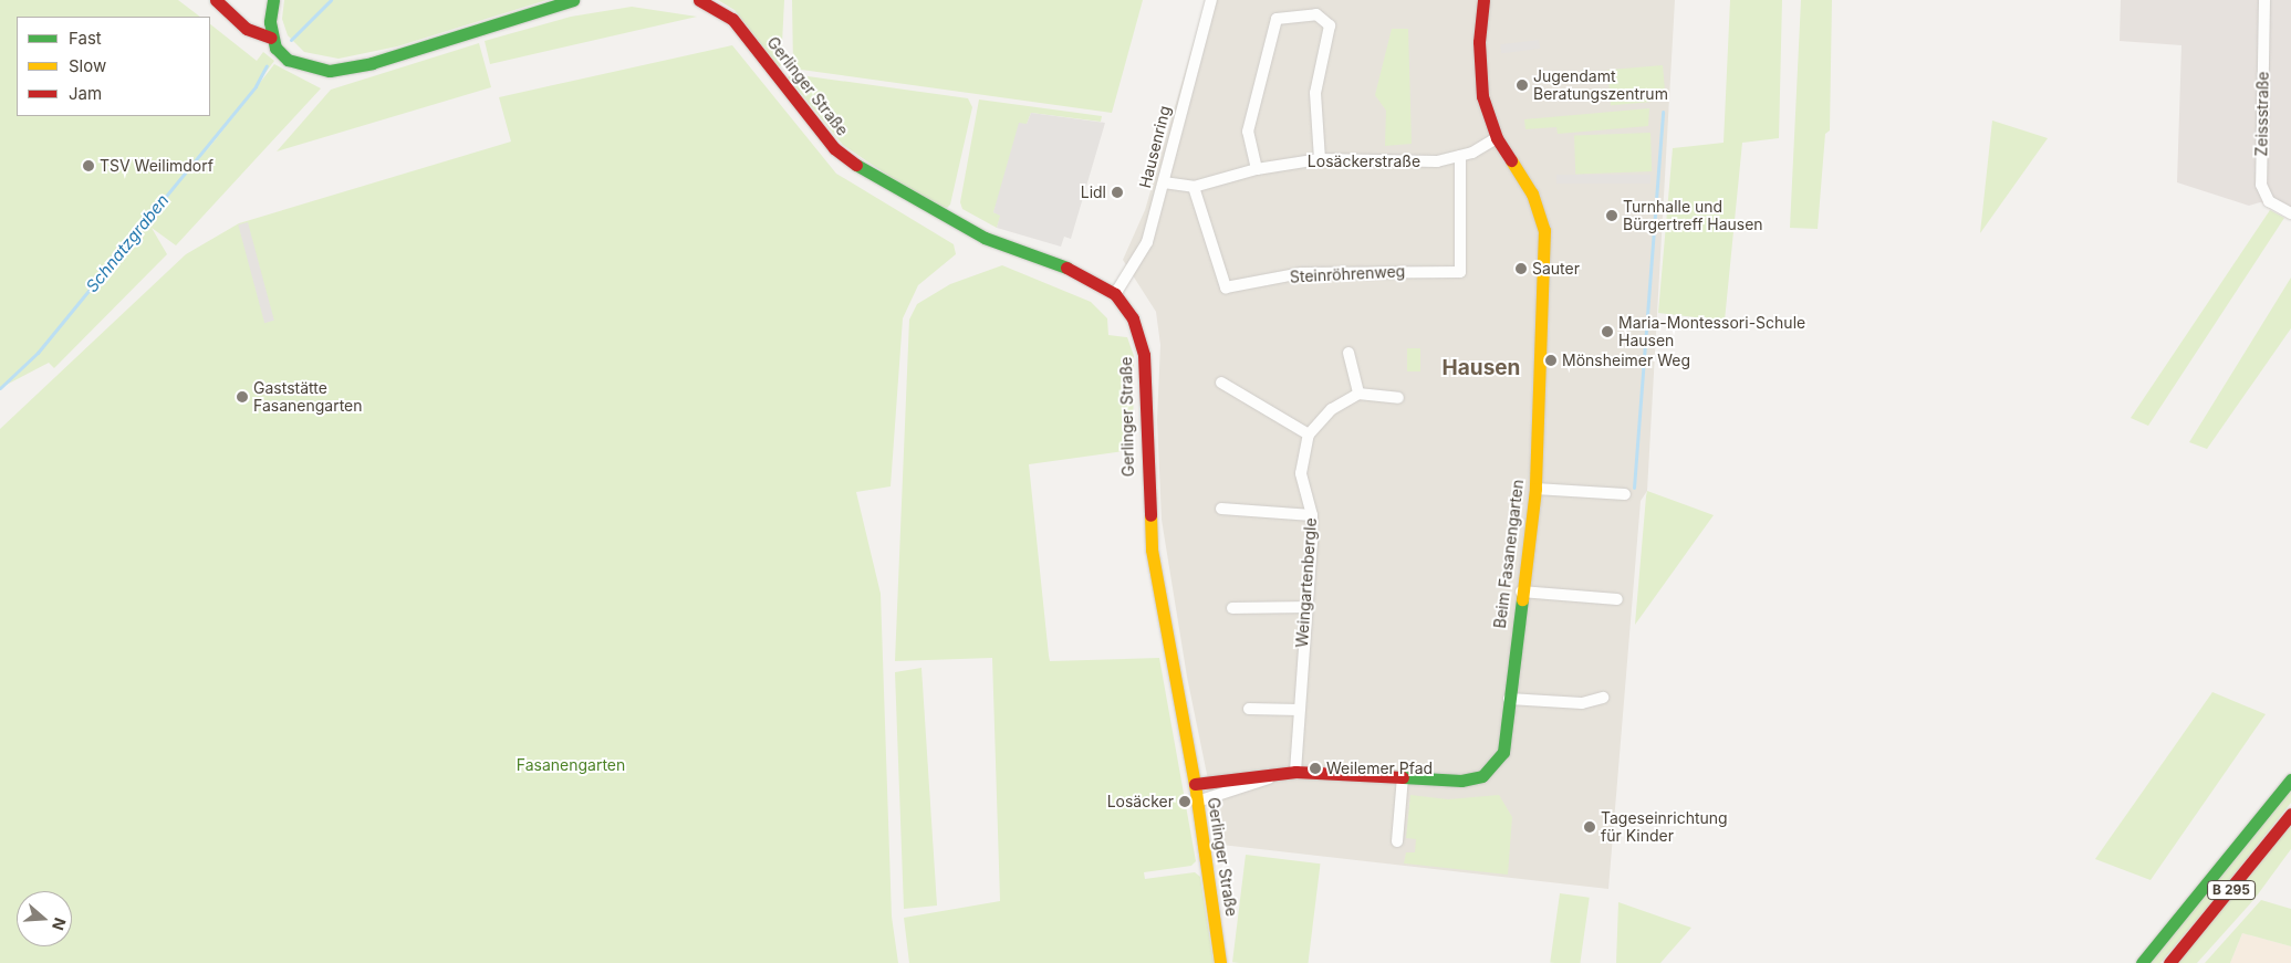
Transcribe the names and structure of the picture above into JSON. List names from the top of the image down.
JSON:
{
  "streets": {
    "main road": ["Gerlinger Straße", "Beim Fasanengarten", "B 295"],
    "street": [
      "Zeissstraße",
      "Hausenring",
      "Losäckerstraße",
      "Steinröhrenweg",
      "Weingartenbergle"
    ]
  },
  "crossings": [
    ["Gerlinger Straße", "Hausenring"],
    ["Gerlinger Straße", "Beim Fasanengarten"],
    ["Hausenring", "Losäckerstraße"],
    ["Losäckerstraße", "Steinröhrenweg"],
    ["Losäckerstraße", "Beim Fasanengarten"],
    ["Beim Fasanengarten", "Weingartenbergle"]
  ],
  "districts": ["Hausen"],
  "water": ["Schnatzgraben"],
  "parks": ["Fasanengarten"],
  "places": [
    "Jugendamt Beratungszentrum",
    "TSV Weilimdorf",
    "Lidl",
    "Turnhalle und Bürgertreff Hausen",
    "Sauter",
    "Maria-Montessori-Schule Hausen",
    "Mönsheimer Weg",
    "Gaststätte Fasanengarten",
    "Weilemer Pfad",
    "Losäcker",
    "Tageseinrichtung für Kinder"
  ],
  "legend": ["Fast", "Slow", "Jam"],
  "north": "right"
}
